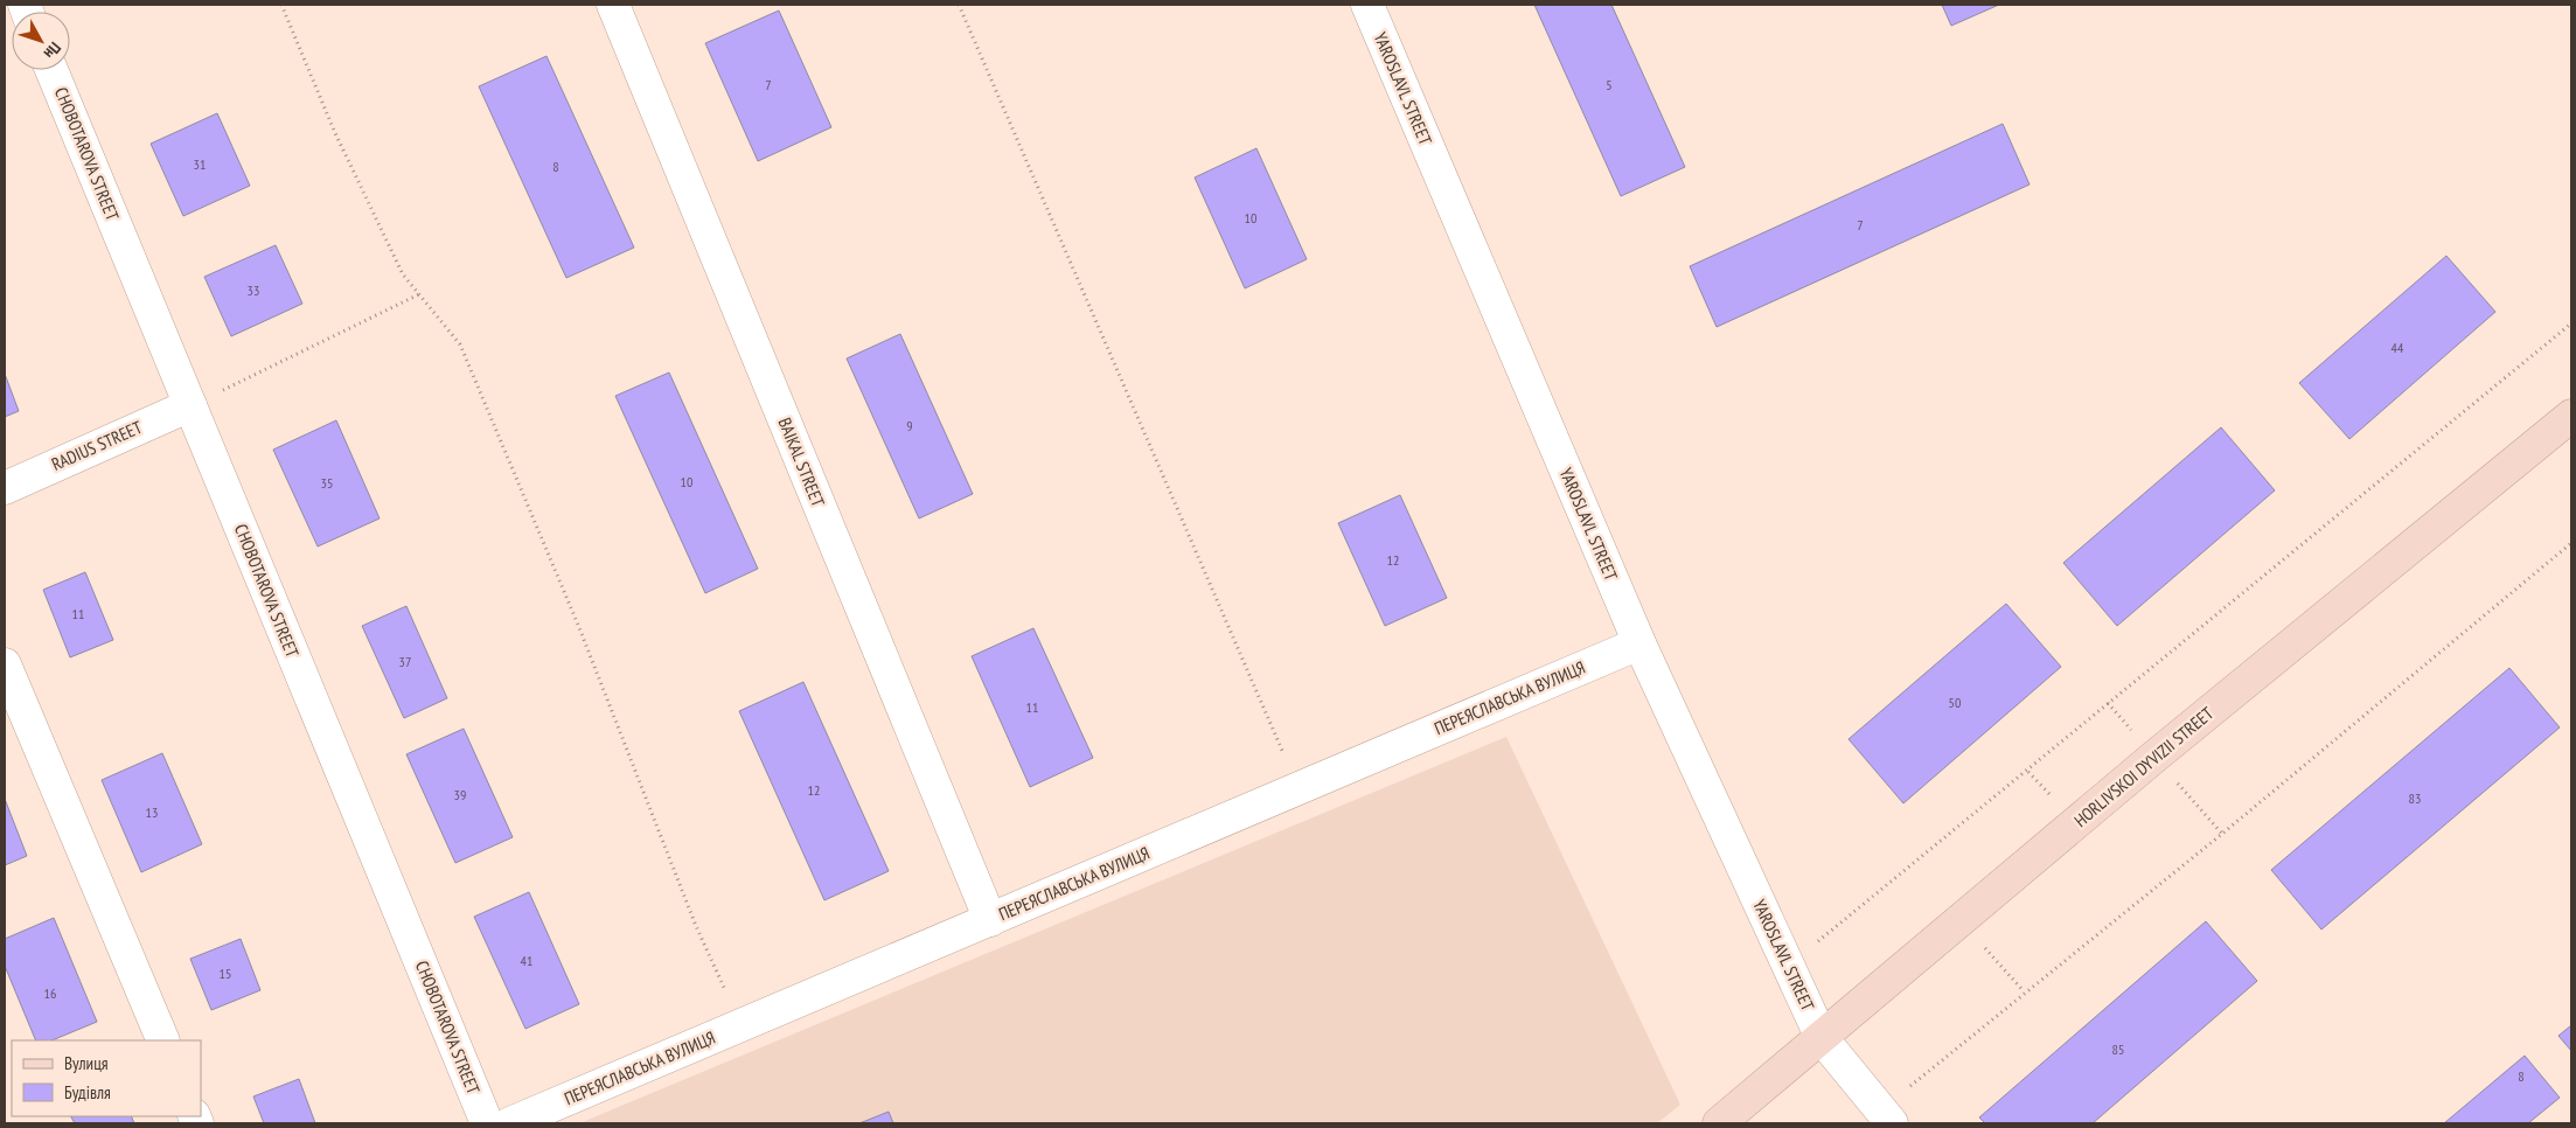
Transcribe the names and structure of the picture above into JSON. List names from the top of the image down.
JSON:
{
  "streets": {
    "main road": ["HORLIVSKOI DYVIZII STREET"],
    "street": [
      "YAROSLAVL STREET",
      "CHOBOTAROVA STREET",
      "RADIUS STREET",
      "BAIKAL STREET",
      "ПЕРЕЯСЛАВСЬКА ВУЛИЦЯ"
    ]
  },
  "crossings": [
    ["YAROSLAVL STREET", "ПЕРЕЯСЛАВСЬКА ВУЛИЦЯ"],
    ["YAROSLAVL STREET", "HORLIVSKOI DYVIZII STREET"],
    ["CHOBOTAROVA STREET", "RADIUS STREET"],
    ["BAIKAL STREET", "ПЕРЕЯСЛАВСЬКА ВУЛИЦЯ"]
  ],
  "house_numbers": [
    "7",
    "5",
    "31",
    "8",
    "10",
    "7",
    "33",
    "44",
    "9",
    "10",
    "35",
    "12",
    "11",
    "37",
    "50",
    "11",
    "12",
    "39",
    "83",
    "13",
    "41",
    "15",
    "16",
    "85",
    "8"
  ],
  "legend": ["Вулиця", "Будівля"],
  "north": "bottom right"
}
